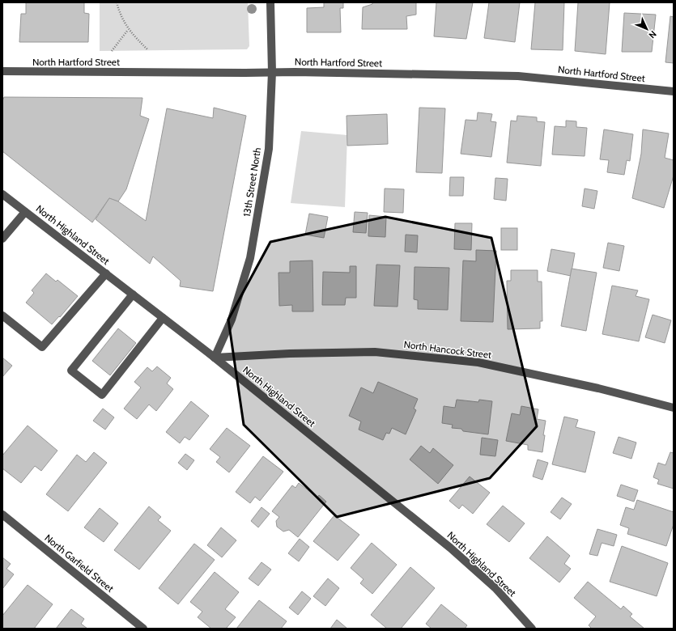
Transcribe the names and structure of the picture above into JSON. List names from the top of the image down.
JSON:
{
  "streets": {
    "street": [
      "North Hartford Street",
      "13th Street North",
      "North Highland Street",
      "North Hancock Street",
      "North Garfield Street"
    ]
  },
  "crossings": [
    ["North Hartford Street", "13th Street North"],
    ["13th Street North", "North Highland Street"],
    ["13th Street North", "North Hancock Street"],
    ["North Highland Street", "North Hancock Street"]
  ],
  "north": "bottom right"
}
